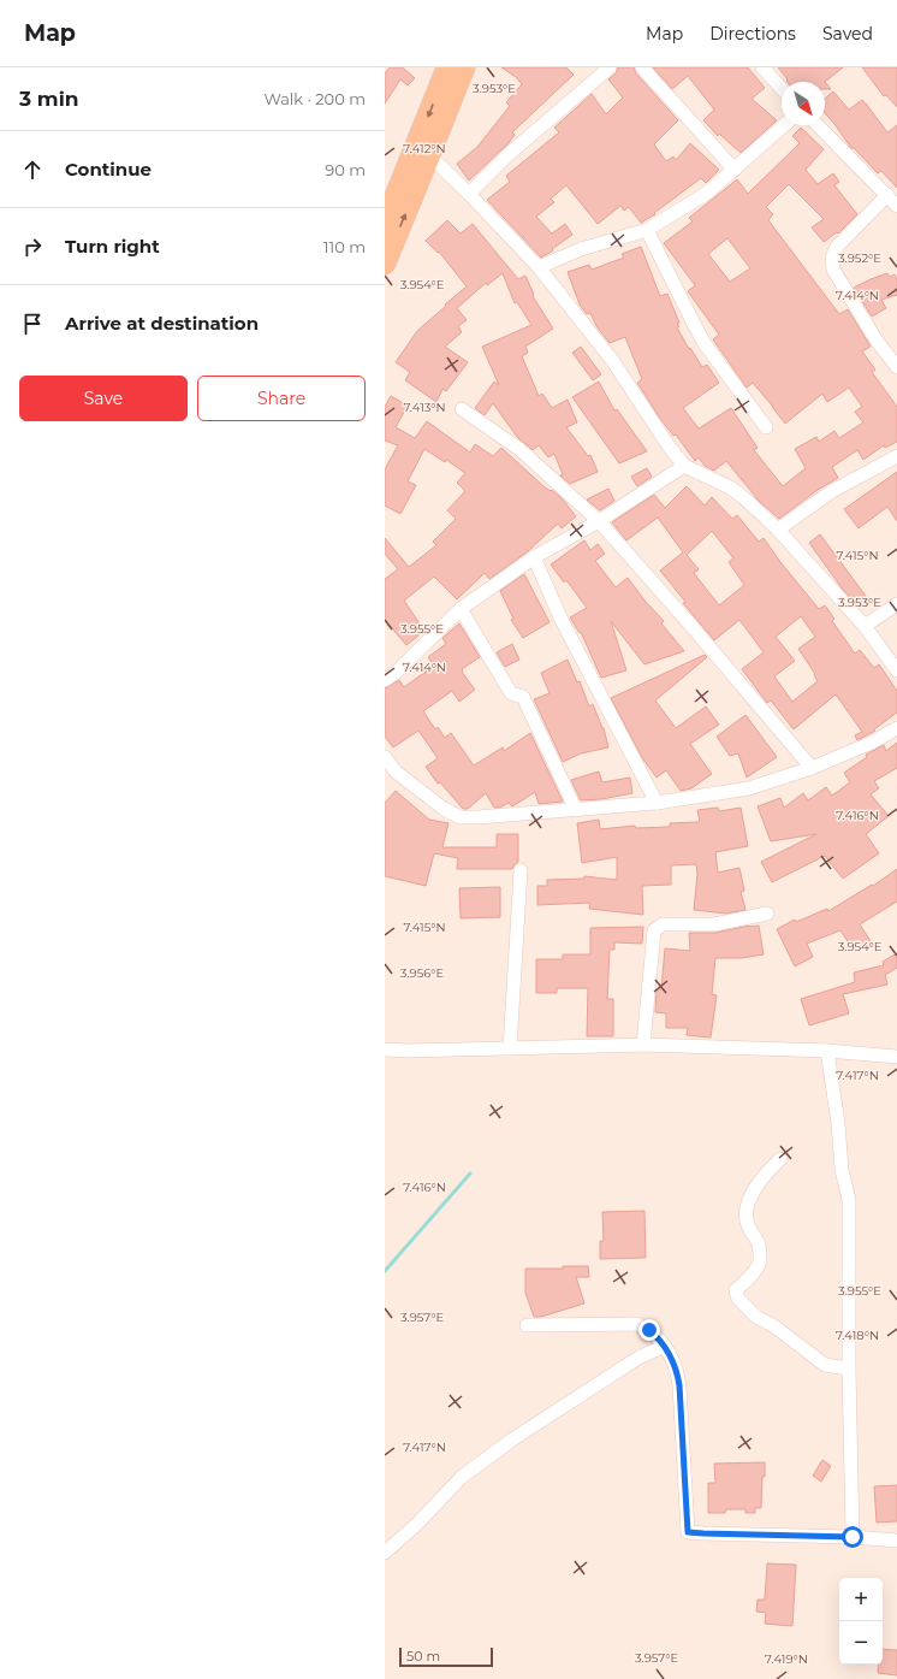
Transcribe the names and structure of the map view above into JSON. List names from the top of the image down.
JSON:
{
  "scale_bar": "50 m",
  "north": "bottom right",
  "page": {
    "header": "Map",
    "nav": ["Map", "Directions", "Saved"],
    "heading": ["3 min", "Walk · 200 m"],
    "list": [
      ["Continue", "90 m"],
      ["Turn right", "110 m"],
      "Arrive at destination"
    ],
    "buttons": ["Save", "Share"],
    "map_buttons": ["+", "−"],
    "scale": "50 m"
  },
  "coordinates": [
    "3.953°E",
    "7.412°N",
    "3.952°E",
    "3.954°E",
    "7.414°N",
    "7.413°N",
    "7.415°N",
    "3.955°E",
    "7.416°N",
    "3.956°E",
    "7.417°N",
    "3.957°E",
    "7.418°N",
    "7.419°N"
  ]
}
